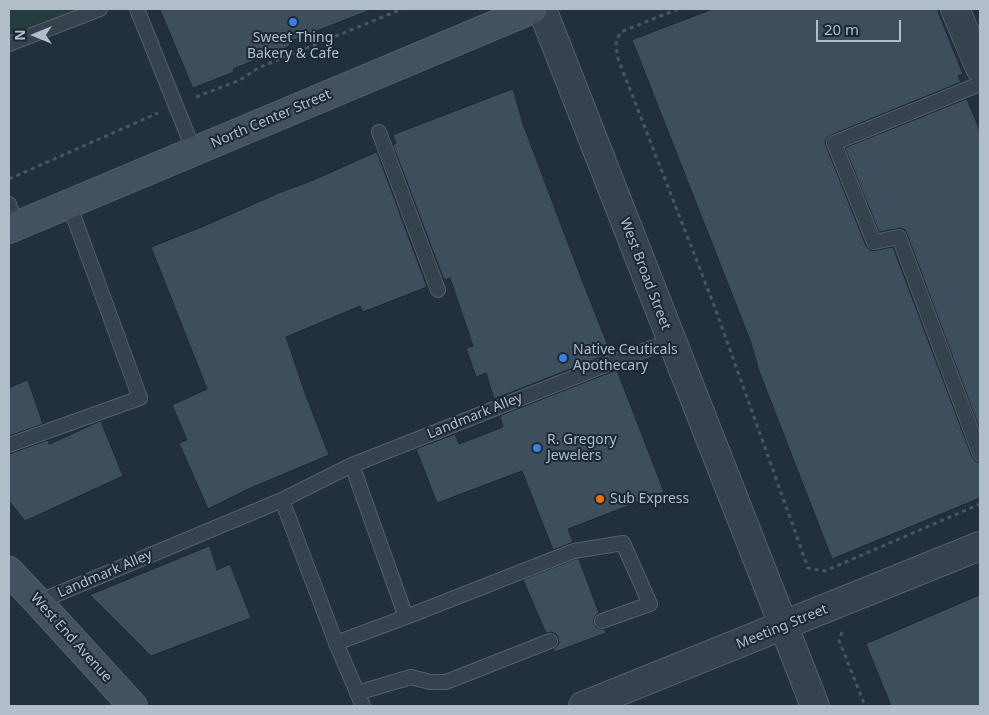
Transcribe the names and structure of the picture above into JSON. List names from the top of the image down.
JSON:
{
  "streets": {
    "main road": ["North Center Street", "West End Avenue"],
    "street": ["West Broad Street", "Meeting Street"],
    "lane": ["Landmark Alley"]
  },
  "crossings": [
    ["West Broad Street", "Landmark Alley"],
    ["West Broad Street", "Meeting Street"],
    ["Landmark Alley", "West End Avenue"]
  ],
  "places": [
    "Sweet Thing Bakery & Cafe",
    "Native Ceuticals Apothecary",
    "R. Gregory Jewelers",
    "Sub Express"
  ],
  "scale_bar": "20 m",
  "north": "left"
}
